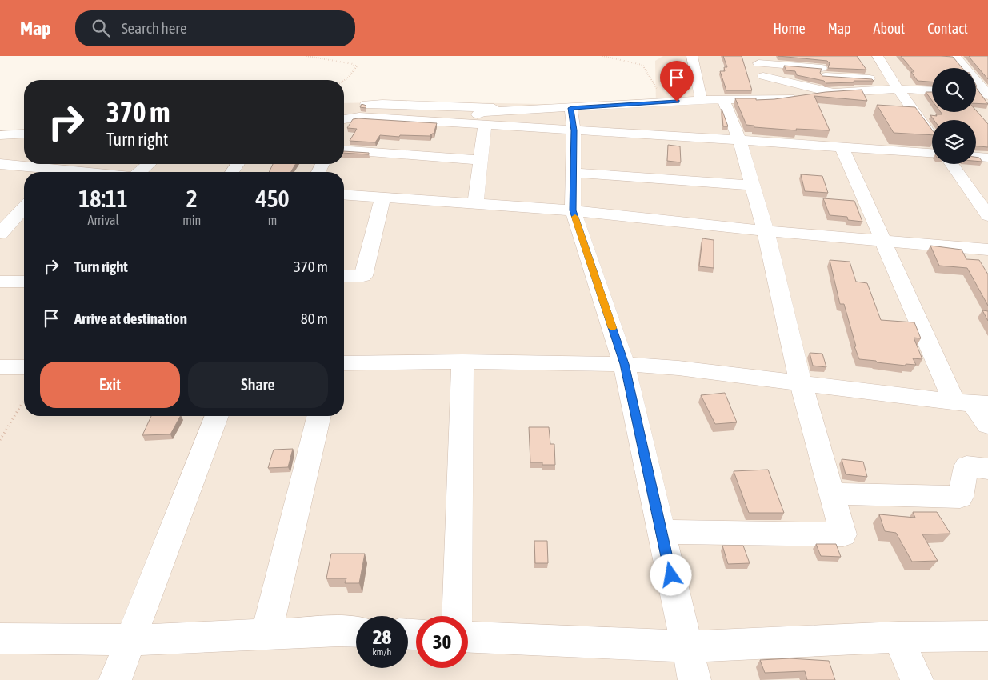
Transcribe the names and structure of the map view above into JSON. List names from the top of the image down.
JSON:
{
  "page": {
    "header": "Map",
    "search": "Search here",
    "nav": [
      "Home",
      "Map",
      "About",
      "Contact"
    ],
    "turn": ["370 m", "Turn right"],
    "eta": [
      "18:11",
      "Arrival",
      "2",
      "min",
      "450",
      "m"
    ],
    "list": [
      {
        "name": "Turn right",
        "value": "370 m"
      },
      {
        "name": "Arrive at destination",
        "value": "80 m"
      }
    ],
    "buttons": ["Exit", "Share"],
    "speed": "28 km/h",
    "limit": "30"
  }
}
